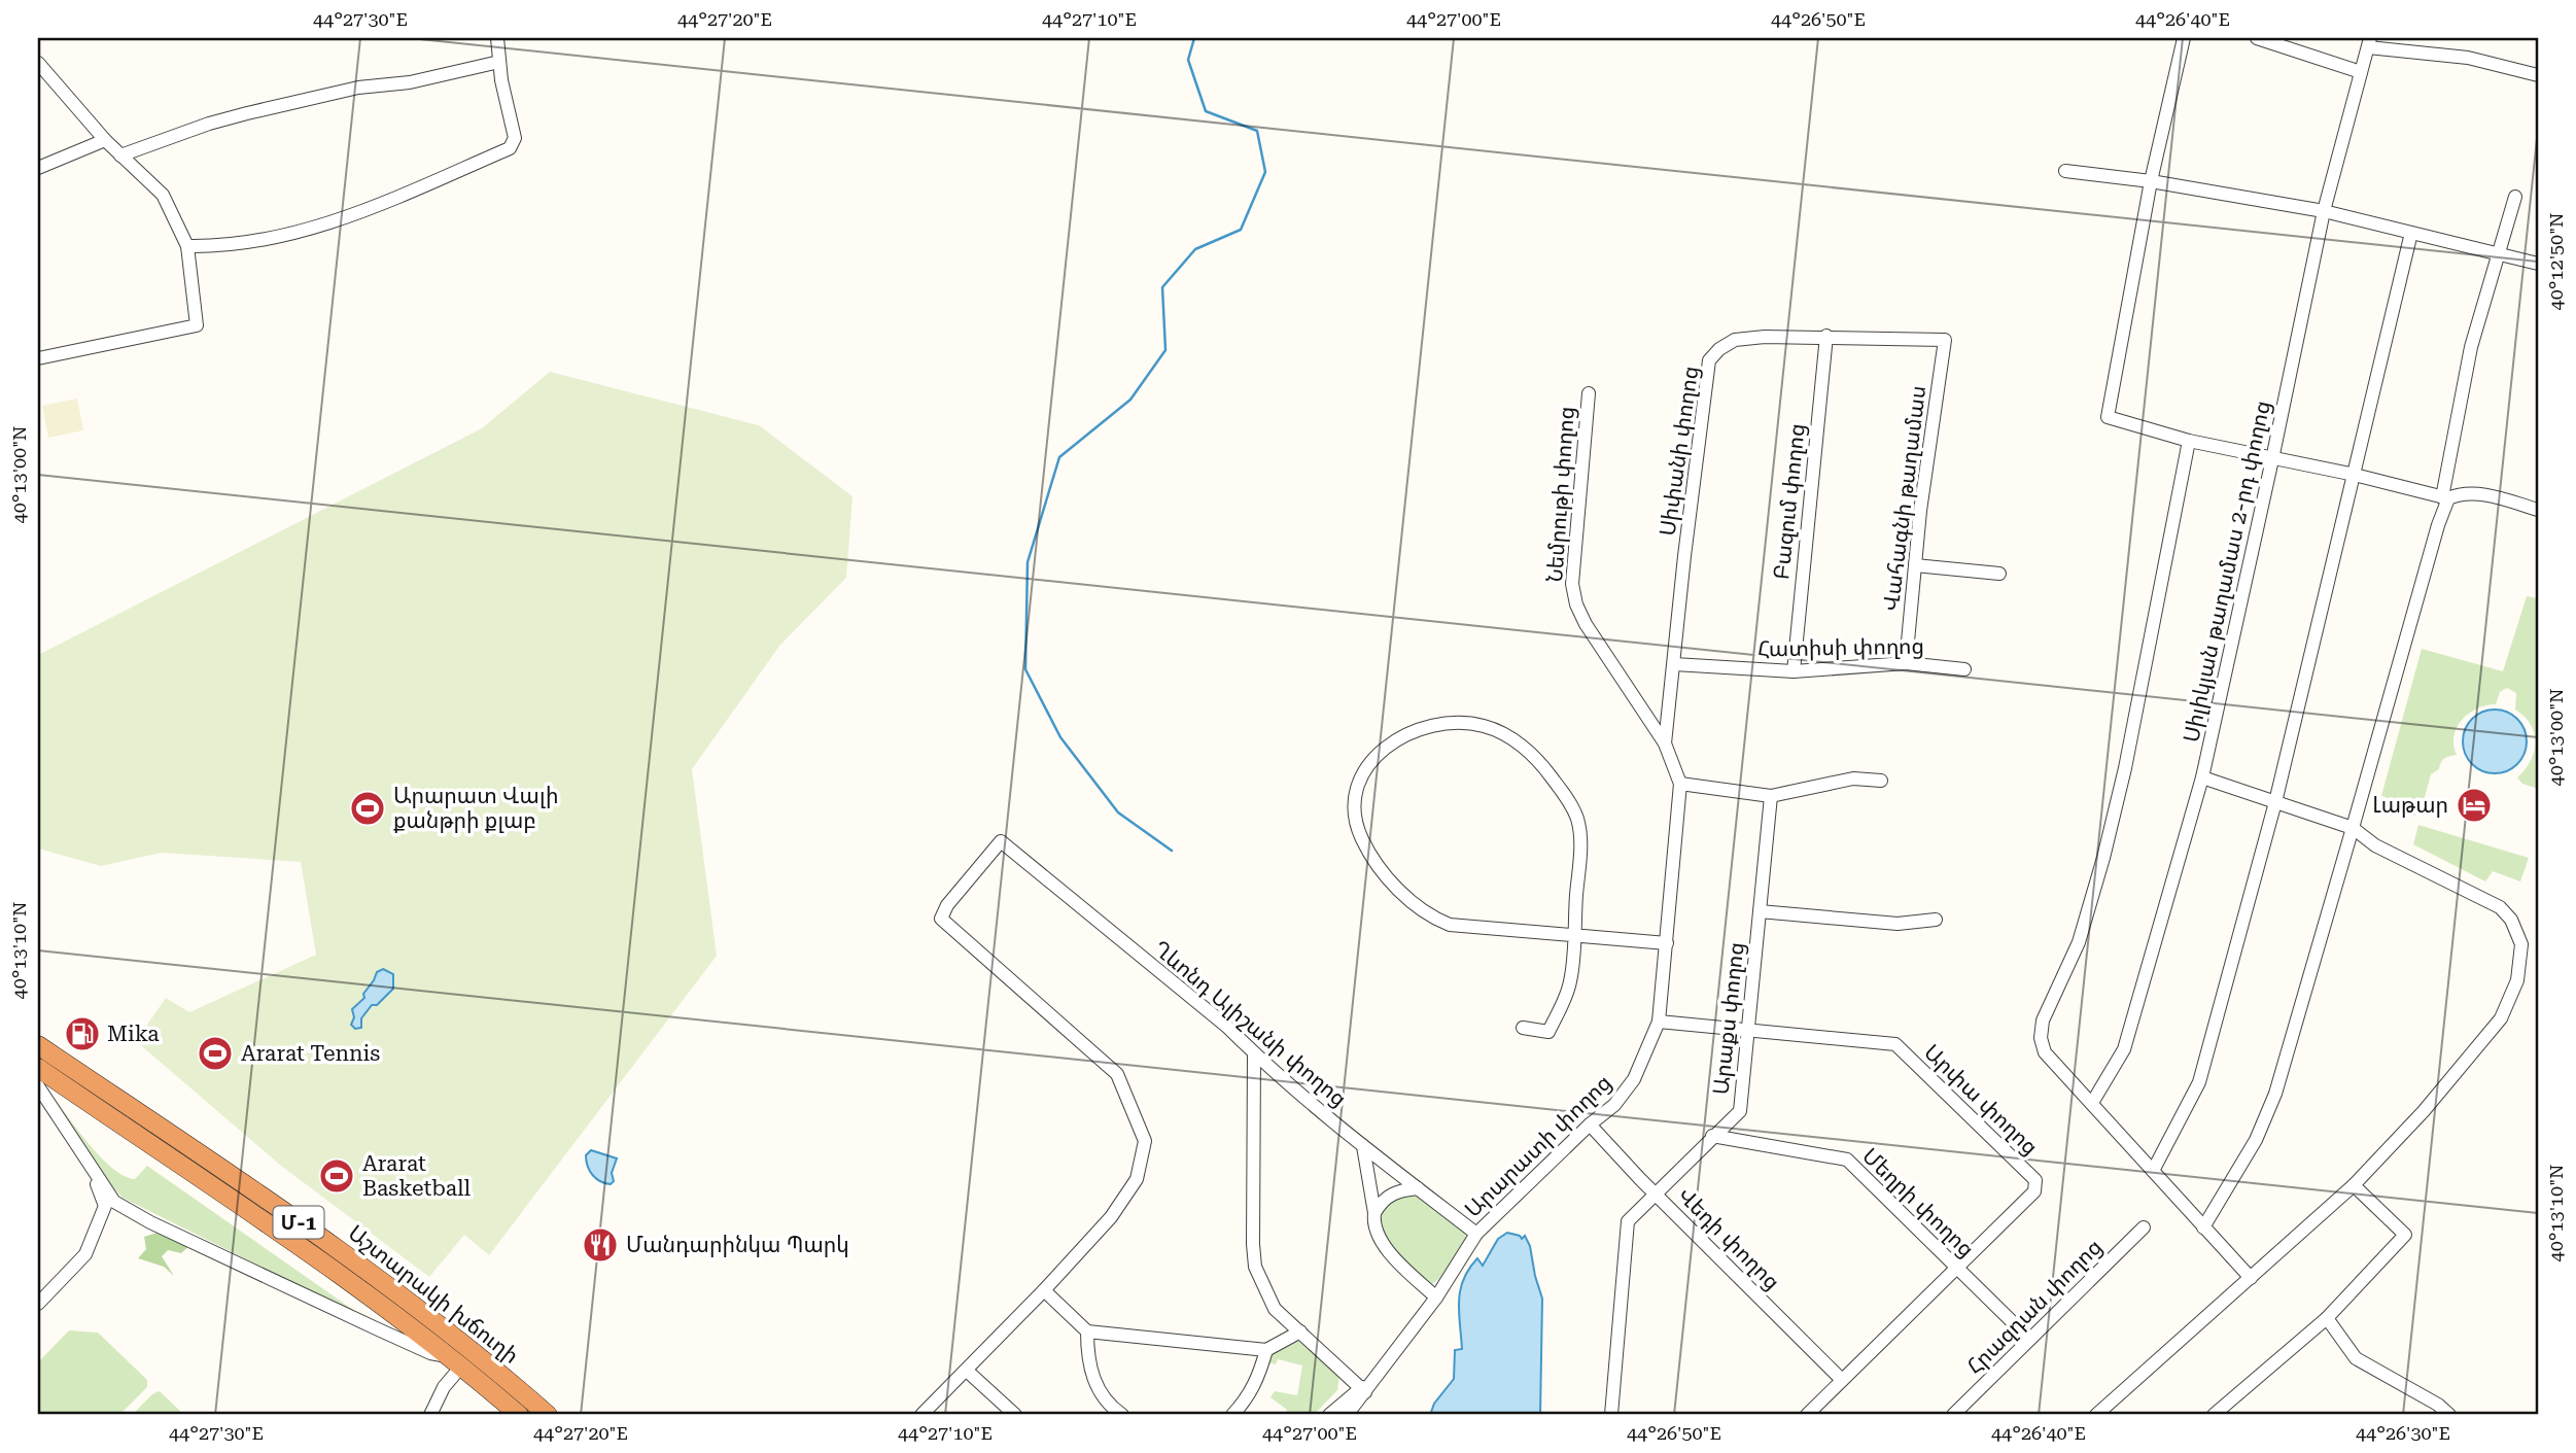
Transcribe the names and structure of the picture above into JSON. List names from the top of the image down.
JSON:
{
  "streets": {
    "highway": ["Մ-1", "Աշտարակի խճուղի"],
    "street": [
      "Սիփանի փողոց",
      "Նեմրութի փողոց",
      "Վահագնի թաղամաս",
      "Բազում փողոց",
      "Սիլիկյան թաղամաս 2-րդ փողոց",
      "Հատիսի փողոց",
      "Արաքս փողոց",
      "Ղևոնդ Ալիշանի փողոց",
      "Արփա փողոց",
      "Արարատի փողոց",
      "Մեղրի փողոց",
      "Վեդի փողոց",
      "Հրազդան փողոց"
    ]
  },
  "crossings": [
    ["Սիփանի փողոց", "Նեմրութի փողոց"],
    ["Սիփանի փողոց", "Վահագնի թաղամաս"],
    ["Սիփանի փողոց", "Բազում փողոց"],
    ["Սիփանի փողոց", "Հատիսի փողոց"],
    ["Սիփանի փողոց", "Արարատի փողոց"],
    ["Նեմրութի փողոց", "Արարատի փողոց"],
    ["Վահագնի թաղամաս", "Հատիսի փողոց"],
    ["Բազում փողոց", "Հատիսի փողոց"],
    ["Արաքս փողոց", "Արփա փողոց"],
    ["Արաքս փողոց", "Մեղրի փողոց"],
    ["Արաքս փողոց", "Վեդի փողոց"],
    ["Ղևոնդ Ալիշանի փողոց", "Արարատի փողոց"],
    ["Արփա փողոց", "Արարատի փողոց"],
    ["Արփա փողոց", "Մեղրի փողոց"],
    ["Արփա փողոց", "Վեդի փողոց"],
    ["Արարատի փողոց", "Վեդի փողոց"],
    ["Մեղրի փողոց", "Հրազդան փողոց"]
  ],
  "places": {
    "hotel": ["Լաթար"],
    "sports": ["Արարատ Վալի քանթրի քլաբ", "Ararat Tennis", "Ararat Basketball"],
    "fuel station": ["Mika"],
    "restaurant": ["Մանդարինկա Պարկ"]
  },
  "coordinates": [
    "44°27'30\"E",
    "44°27'20\"E",
    "44°27'10\"E",
    "44°27'00\"E",
    "44°26'50\"E",
    "44°26'40\"E",
    "40°12'50\"N",
    "40°13'00\"N",
    "40°13'10\"N",
    "44°26'30\"E"
  ]
}
